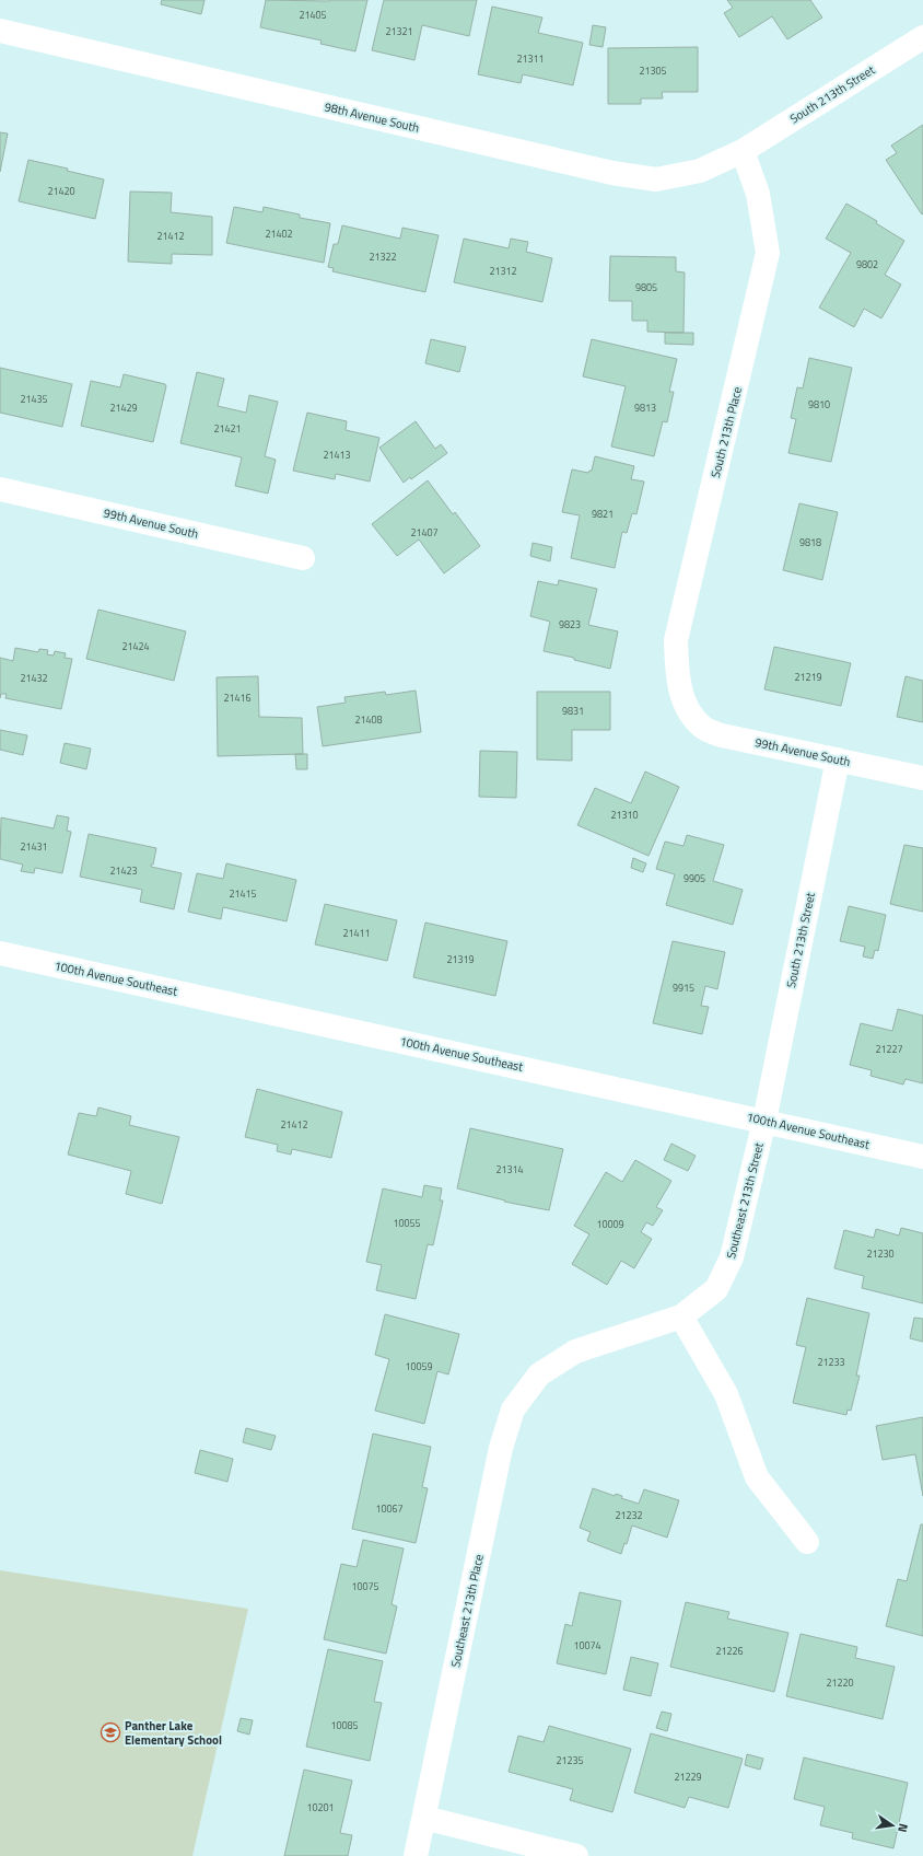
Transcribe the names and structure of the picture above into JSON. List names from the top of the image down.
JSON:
{
  "streets": {
    "street": [
      "South 213th Street",
      "98th Avenue South",
      "South 213th Place",
      "99th Avenue South",
      "100th Avenue Southeast",
      "Southeast 213th Street",
      "Southeast 213th Place"
    ]
  },
  "crossings": [
    ["South 213th Street", "98th Avenue South"],
    ["South 213th Street", "South 213th Place"],
    ["South 213th Street", "99th Avenue South"],
    ["South 213th Street", "100th Avenue Southeast"],
    ["South 213th Street", "Southeast 213th Street"],
    ["98th Avenue South", "South 213th Place"],
    ["South 213th Place", "99th Avenue South"],
    ["100th Avenue Southeast", "Southeast 213th Street"],
    ["Southeast 213th Street", "Southeast 213th Place"]
  ],
  "places": {
    "school or university": ["Panther Lake Elementary School"]
  },
  "house_numbers": [
    "21405",
    "21321",
    "21311",
    "21305",
    "21420",
    "21402",
    "21412",
    "21322",
    "9802",
    "21312",
    "9805",
    "21435",
    "9810",
    "21429",
    "9813",
    "21421",
    "21413",
    "9821",
    "21407",
    "9818",
    "9823",
    "21424",
    "21219",
    "21432",
    "21416",
    "9831",
    "21408",
    "21310",
    "21431",
    "21423",
    "9905",
    "21415",
    "21411",
    "21319",
    "9915",
    "21227",
    "21412",
    "21314",
    "10055",
    "10009",
    "21230",
    "21233",
    "10059",
    "10067",
    "21232",
    "10075",
    "10074",
    "21226",
    "21220",
    "10085",
    "21235",
    "21229",
    "10201"
  ],
  "north": "right"
}
